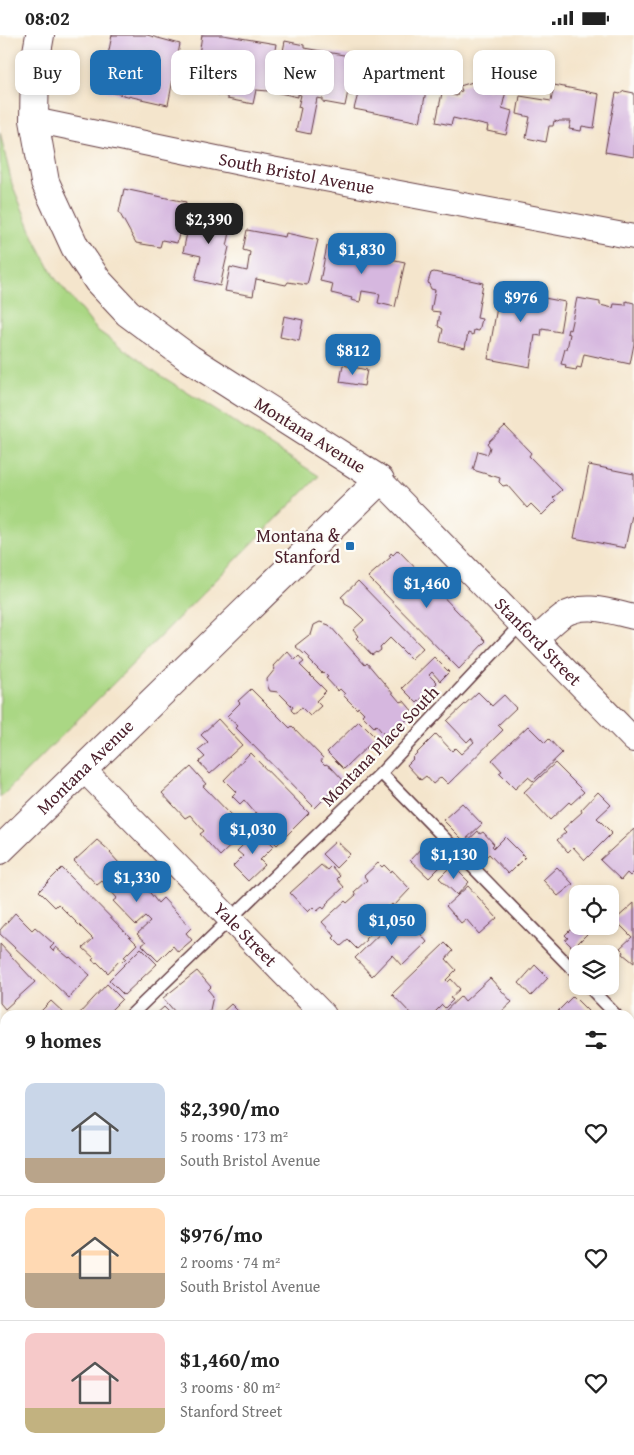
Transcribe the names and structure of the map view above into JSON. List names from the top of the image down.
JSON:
{
  "streets": {
    "street": [
      "South Bristol Avenue",
      "Montana Avenue",
      "Stanford Street",
      "Yale Street"
    ],
    "lane": ["Montana Place South"]
  },
  "crossings": [
    ["South Bristol Avenue", "Montana Avenue"],
    ["Montana Avenue", "Stanford Street"],
    ["Montana Avenue", "Yale Street"],
    ["Stanford Street", "Montana Place South"],
    ["Montana Place South", "Yale Street"]
  ],
  "places": {
    "transit": ["Montana & Stanford"]
  },
  "page": {
    "status": "08:02",
    "chip": [
      "Buy",
      "Rent",
      "Filters",
      "New",
      "Apartment",
      "House"
    ],
    "price": [
      "$2,390",
      "$1,830",
      "$976",
      "$812",
      "$1,460",
      "$1,030",
      "$1,130",
      "$1,330",
      "$1,050"
    ],
    "heading": "9 homes",
    "list": [
      {
        "name": "$2,390/mo",
        "note": "5 rooms · 173 m² · South Bristol Avenue"
      },
      {
        "name": "$976/mo",
        "note": "2 rooms · 74 m² · South Bristol Avenue"
      },
      {
        "name": "$1,460/mo",
        "note": "3 rooms · 80 m² · Stanford Street"
      }
    ]
  }
}
